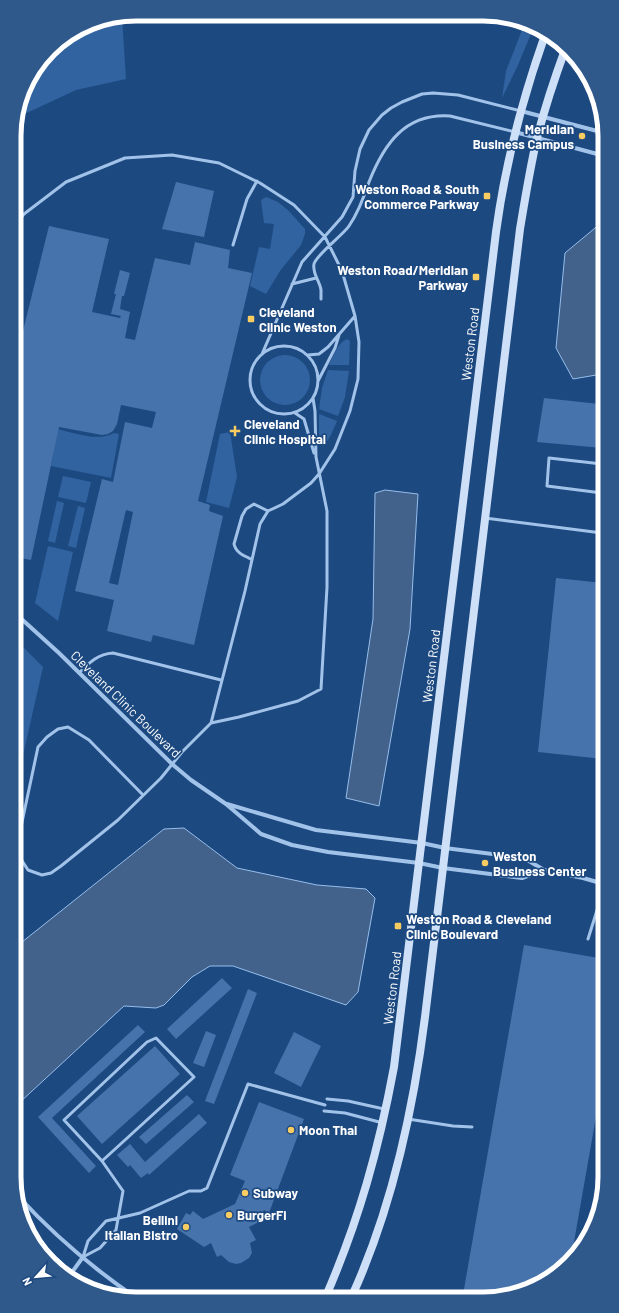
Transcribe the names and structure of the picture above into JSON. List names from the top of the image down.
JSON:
{
  "streets": {
    "main road": ["Weston Road"],
    "street": ["Cleveland Clinic Boulevard"]
  },
  "crossings": [
    ["Weston Road", "Cleveland Clinic Boulevard"]
  ],
  "places": {
    "other": [
      "Meridian Business Campus",
      "Weston Business Center",
      "Moon Thai",
      "Subway",
      "BurgerFi",
      "Bellini Italian Bistro"
    ],
    "transit": [
      "Weston Road & South Commerce Parkway",
      "Weston Road/Meridian Parkway",
      "Cleveland Clinic Weston",
      "Weston Road & Cleveland Clinic Boulevard"
    ],
    "health": ["Cleveland Clinic Hospital"]
  },
  "north": "bottom left"
}
